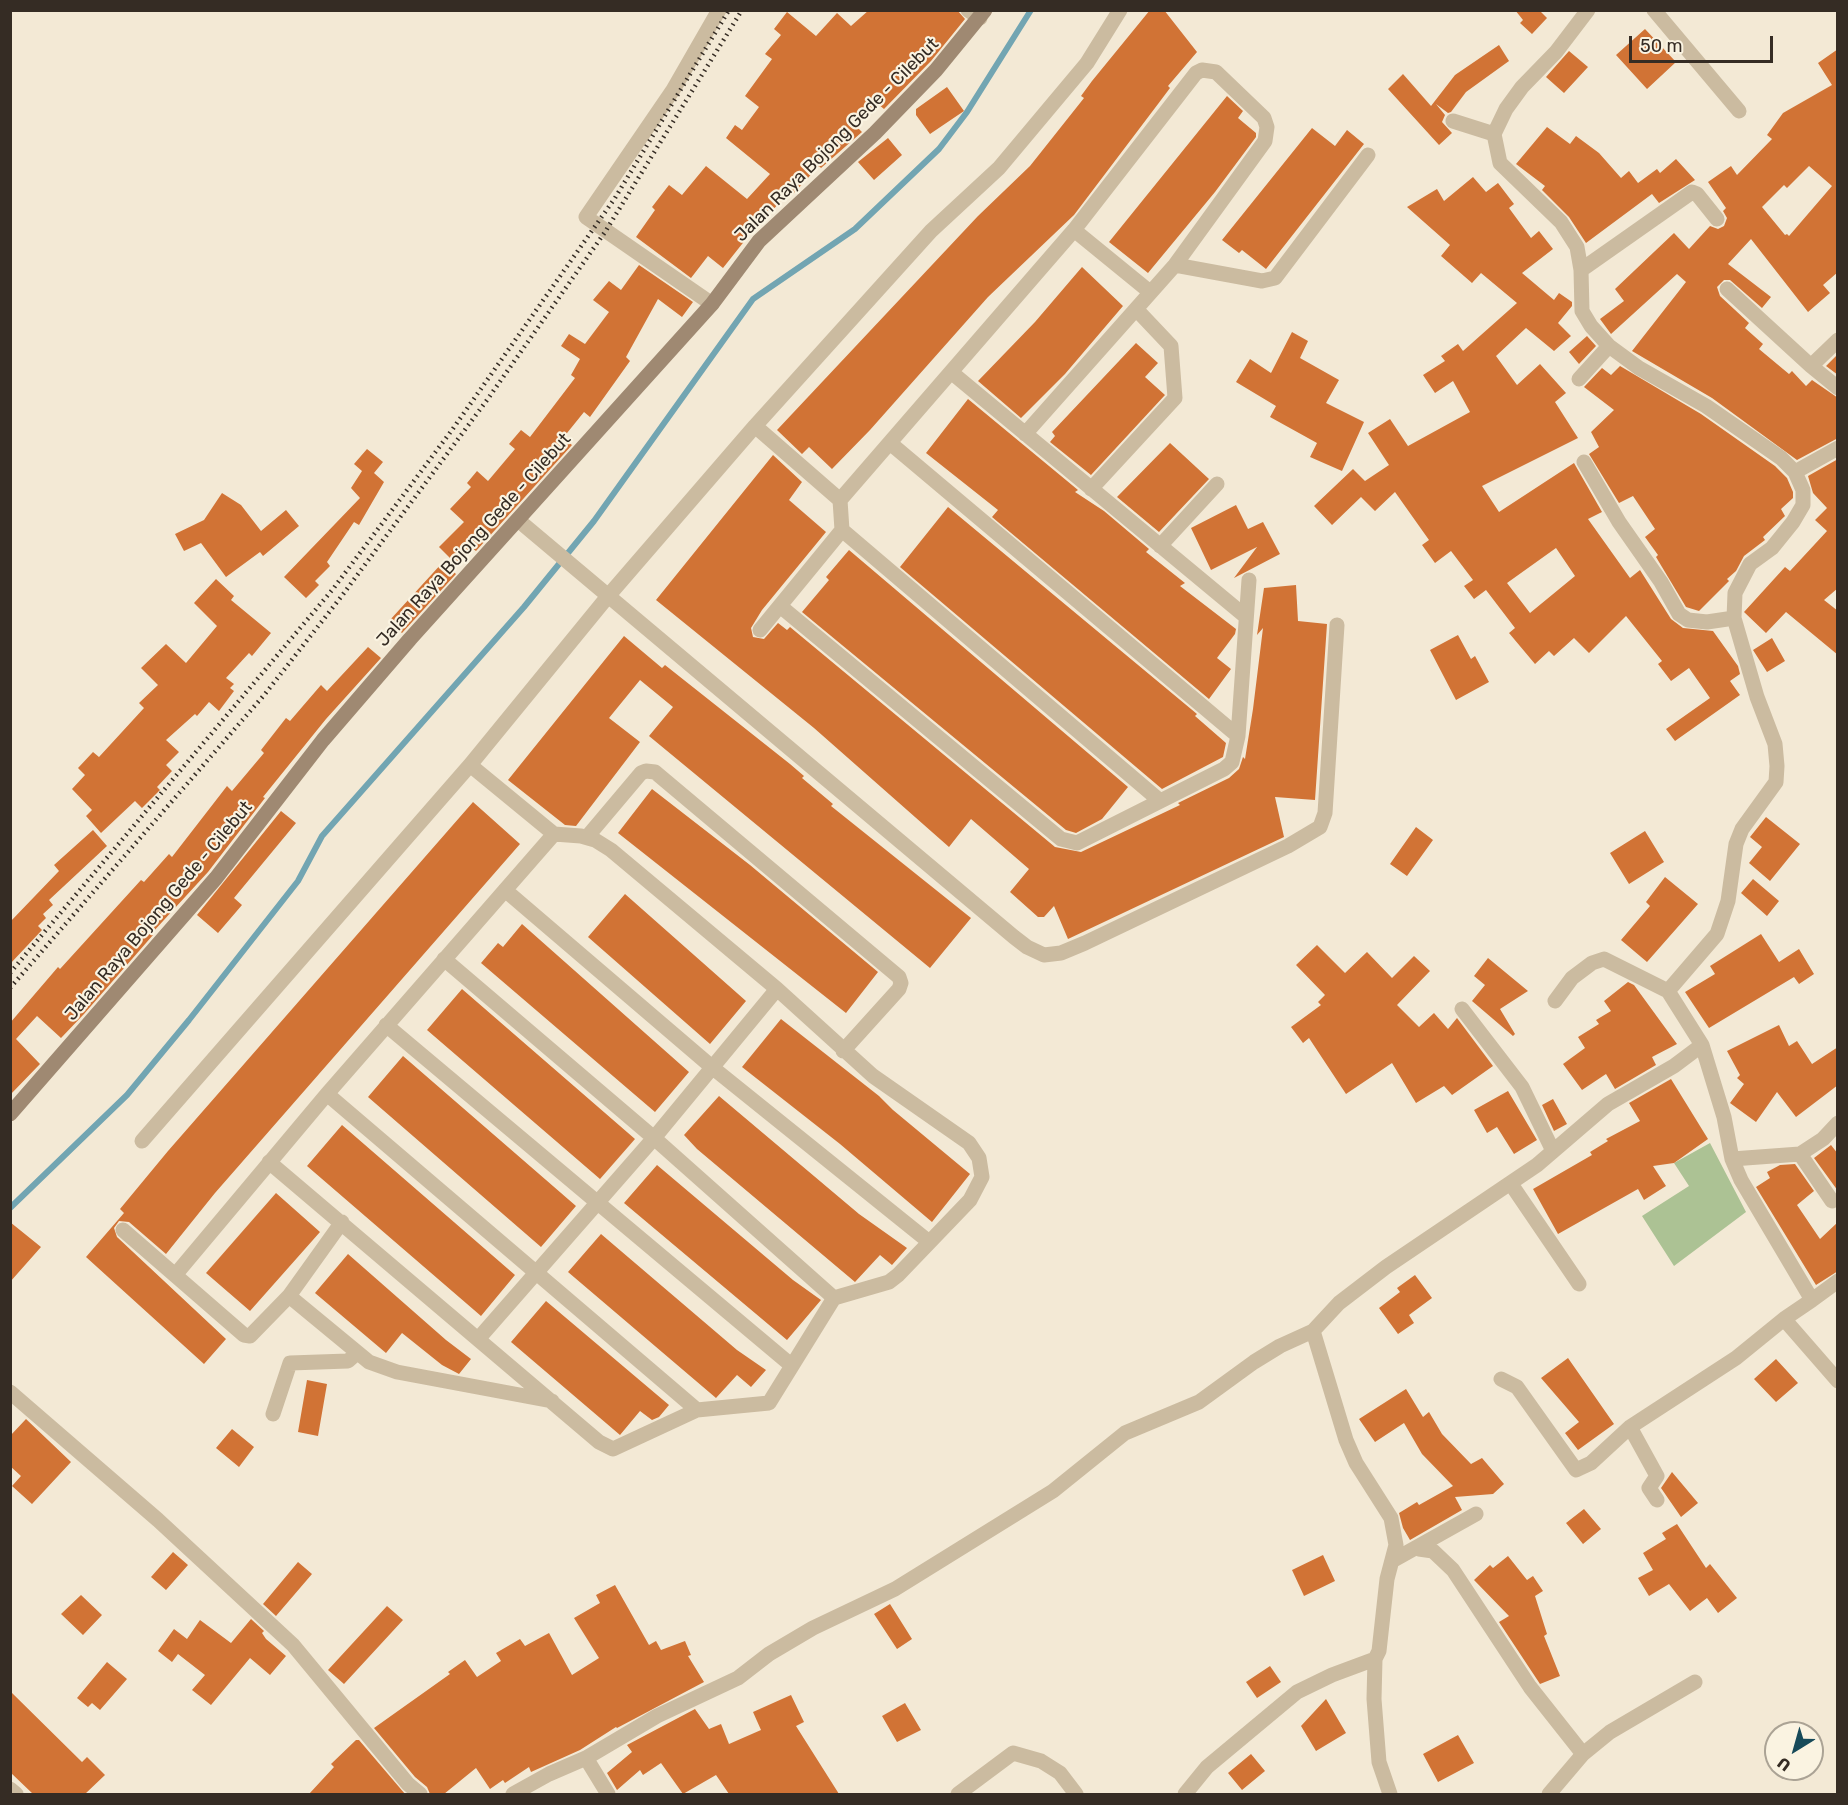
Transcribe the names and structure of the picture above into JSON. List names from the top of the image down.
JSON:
{
  "streets": {
    "main road": ["Jalan Raya Bojong Gede - Cilebut"]
  },
  "scale_bar": "50 m",
  "north": "bottom left"
}
